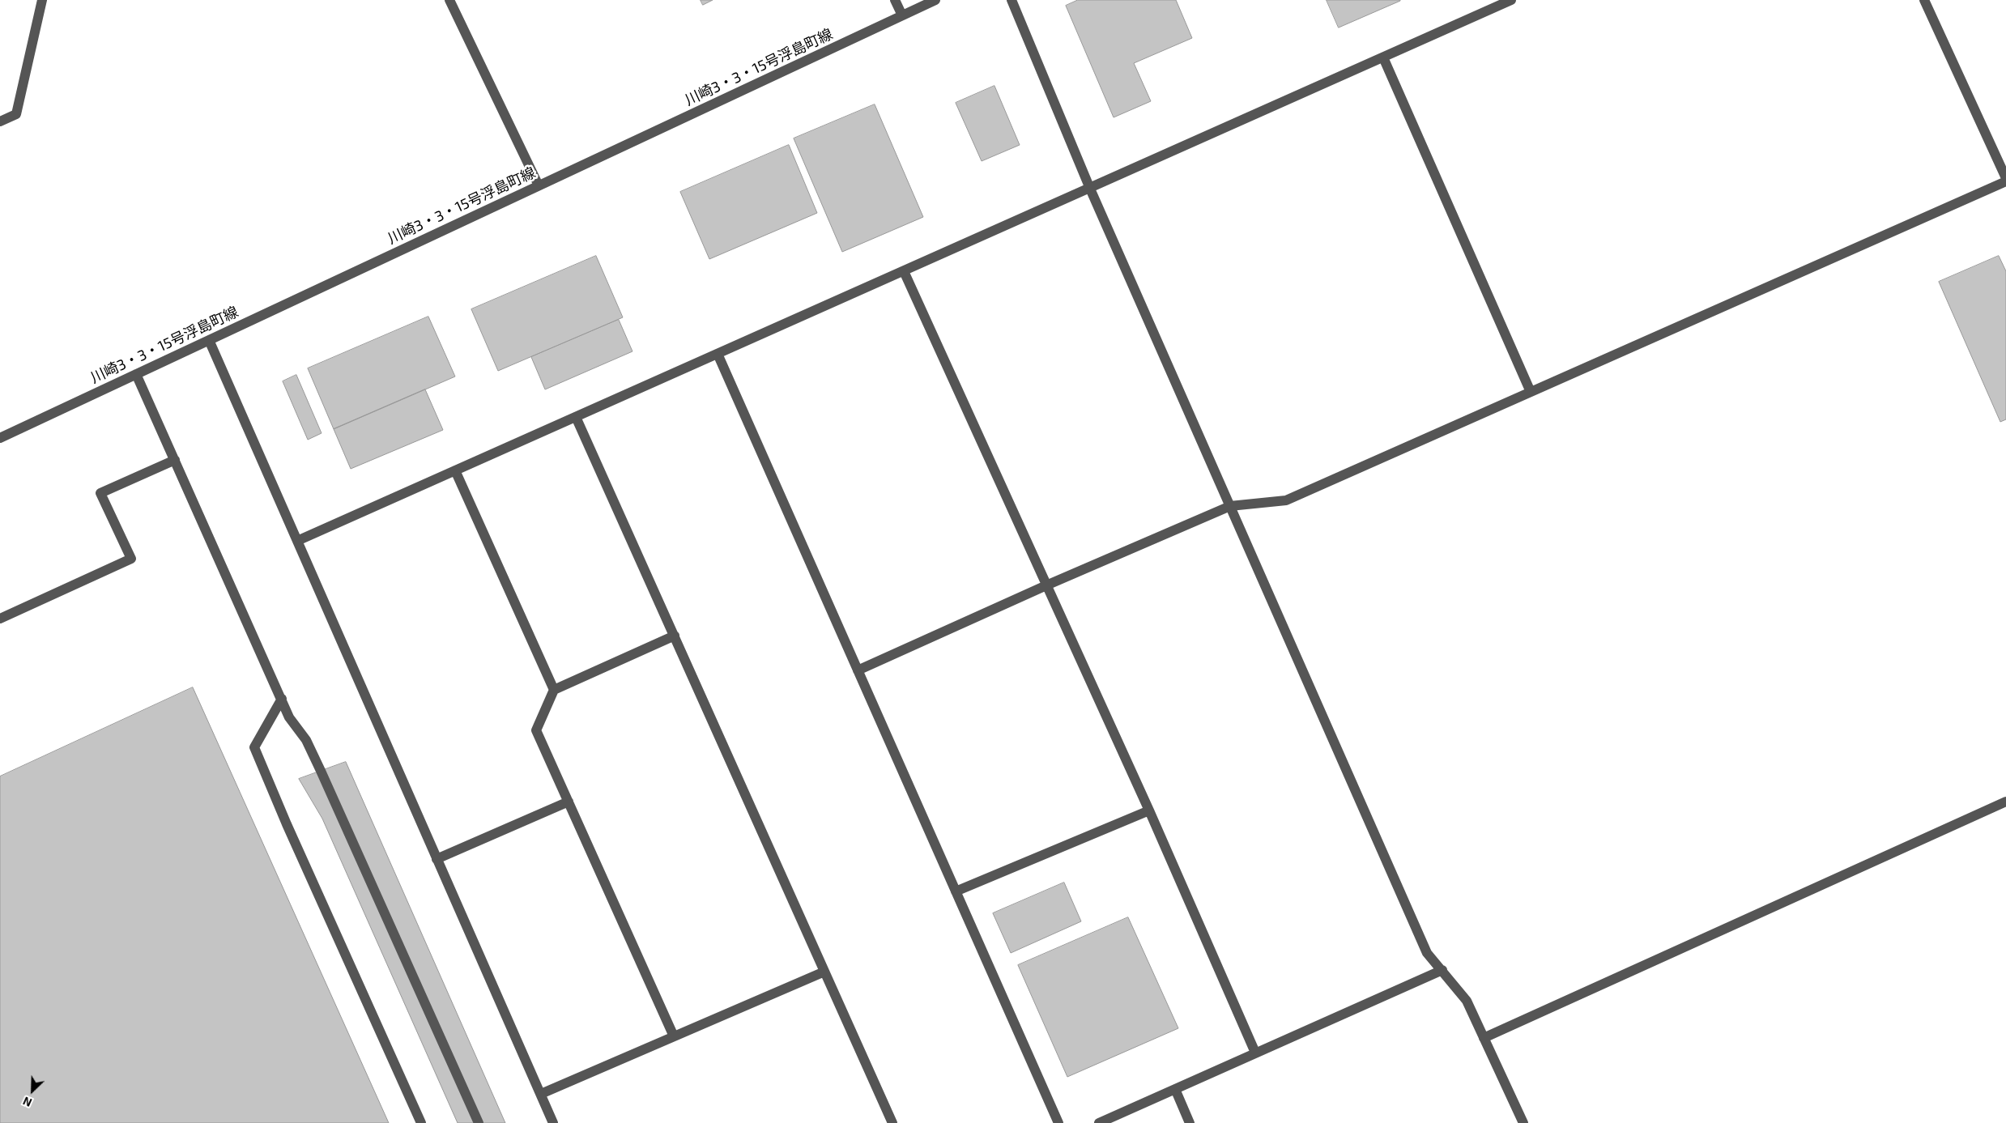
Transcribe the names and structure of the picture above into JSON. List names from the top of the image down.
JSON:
{
  "streets": {
    "street": ["川崎3・3・15号浮島町線"]
  },
  "north": "bottom left"
}
